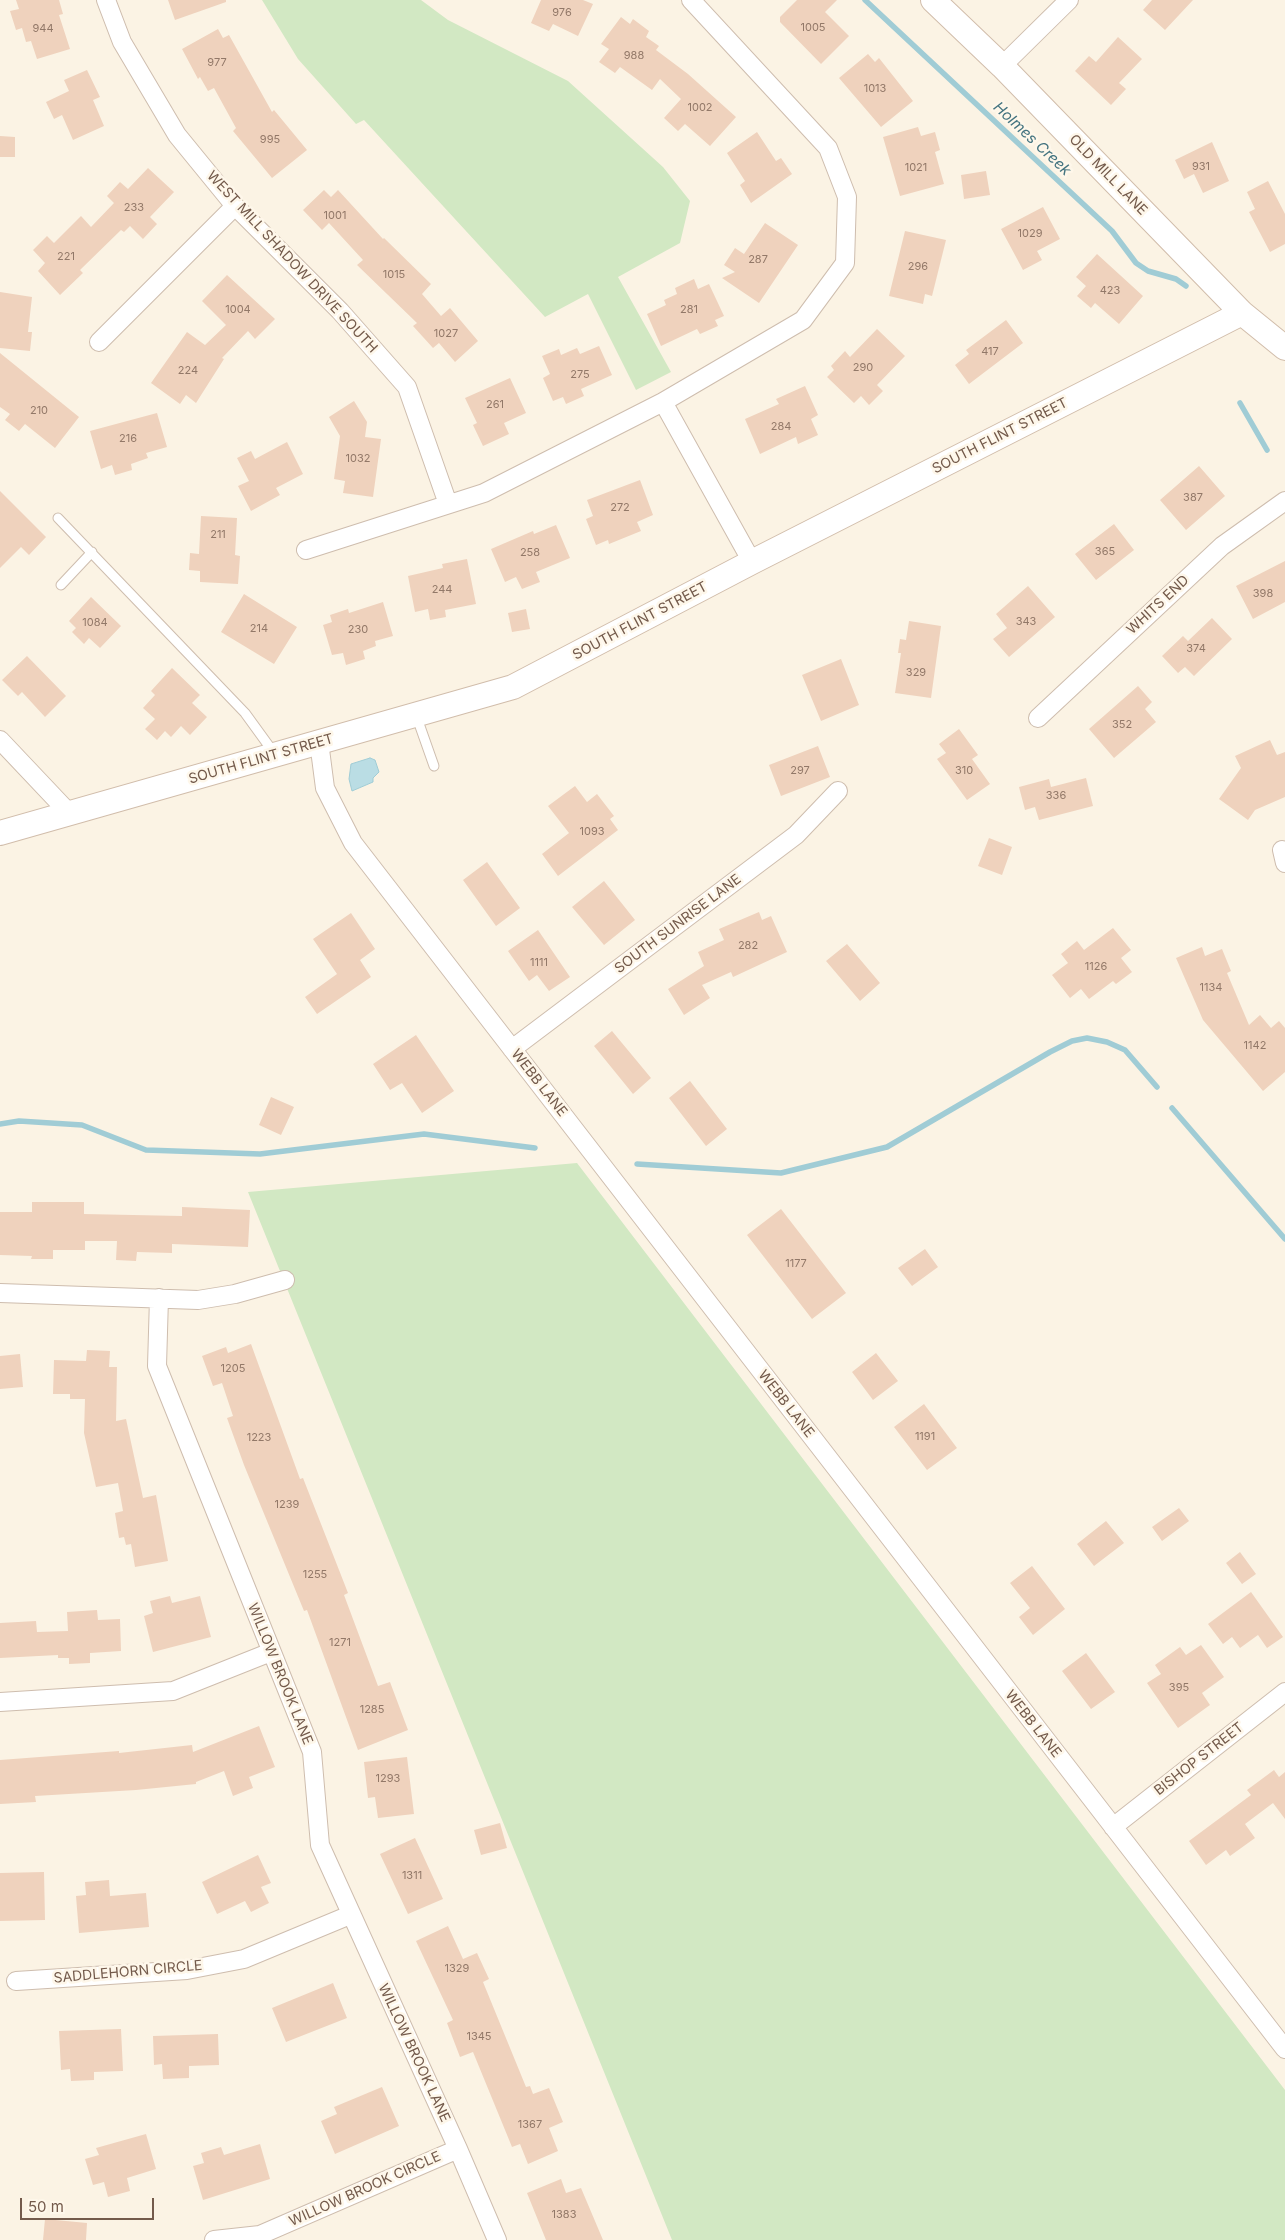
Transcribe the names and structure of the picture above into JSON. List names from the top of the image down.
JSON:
{
  "streets": {
    "main road": ["OLD MILL LANE", "SOUTH FLINT STREET"],
    "street": [
      "WEST MILL SHADOW DRIVE SOUTH",
      "WHITS END",
      "SOUTH SUNRISE LANE",
      "WEBB LANE",
      "WILLOW BROOK LANE",
      "BISHOP STREET",
      "SADDLEHORN CIRCLE",
      "WILLOW BROOK CIRCLE"
    ]
  },
  "crossings": [
    ["OLD MILL LANE", "SOUTH FLINT STREET"],
    ["SOUTH FLINT STREET", "WEBB LANE"],
    ["SOUTH SUNRISE LANE", "WEBB LANE"],
    ["WEBB LANE", "BISHOP STREET"],
    ["WILLOW BROOK LANE", "SADDLEHORN CIRCLE"],
    ["WILLOW BROOK LANE", "WILLOW BROOK CIRCLE"]
  ],
  "water": ["Holmes Creek"],
  "house_numbers": [
    "976",
    "1005",
    "944",
    "988",
    "977",
    "1013",
    "1002",
    "995",
    "931",
    "1021",
    "233",
    "1001",
    "1029",
    "221",
    "287",
    "296",
    "1015",
    "423",
    "1004",
    "281",
    "1027",
    "417",
    "290",
    "224",
    "275",
    "261",
    "210",
    "284",
    "216",
    "1032",
    "387",
    "272",
    "211",
    "365",
    "258",
    "244",
    "398",
    "343",
    "1084",
    "214",
    "230",
    "374",
    "329",
    "352",
    "297",
    "310",
    "336",
    "1093",
    "282",
    "1111",
    "1126",
    "1134",
    "1142",
    "1177",
    "1205",
    "1191",
    "1223",
    "1239",
    "1255",
    "1271",
    "395",
    "1285",
    "1293",
    "1311",
    "1329",
    "1345",
    "1367",
    "1383"
  ],
  "scale_bar": "50 m"
}
